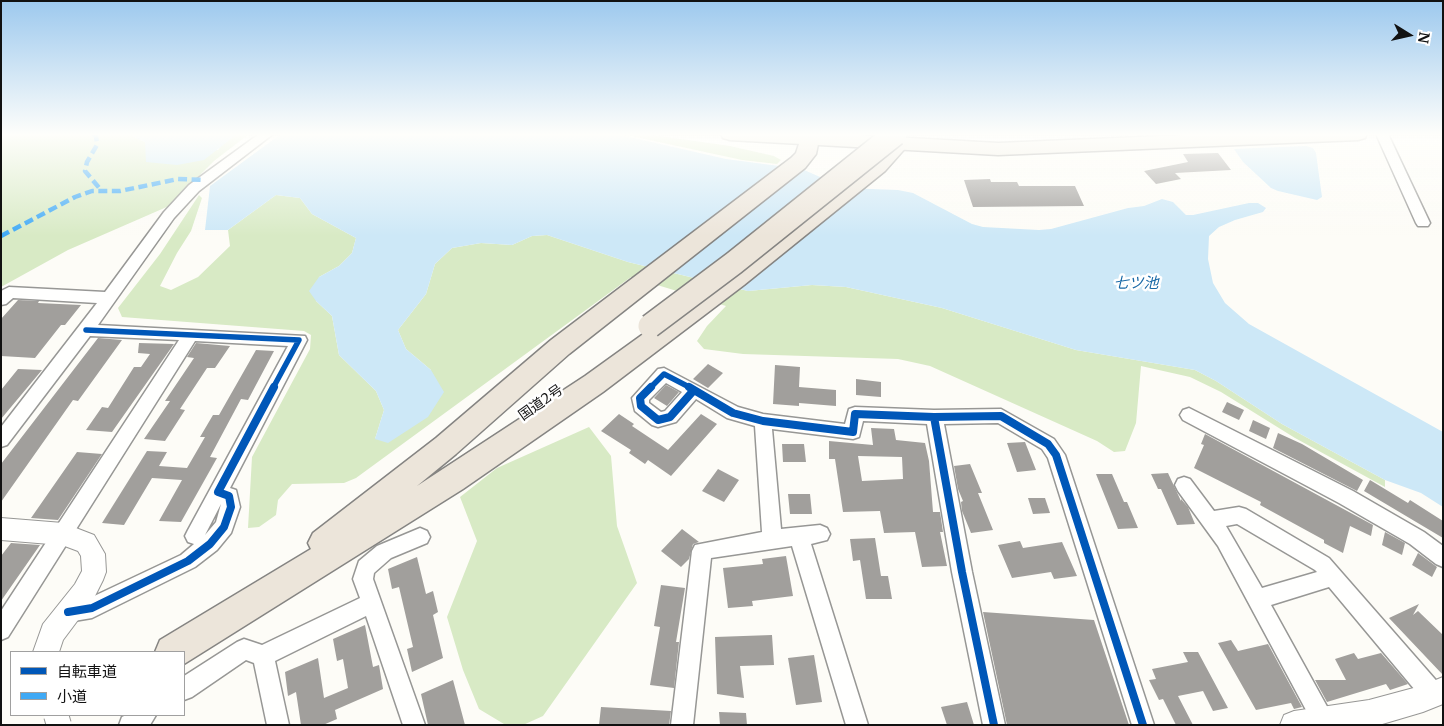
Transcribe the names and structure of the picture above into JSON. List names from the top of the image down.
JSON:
{
  "streets": {
    "highway": ["国道2号"]
  },
  "water": ["七ツ池"],
  "legend": ["自転車道", "小道"],
  "north": "right"
}
